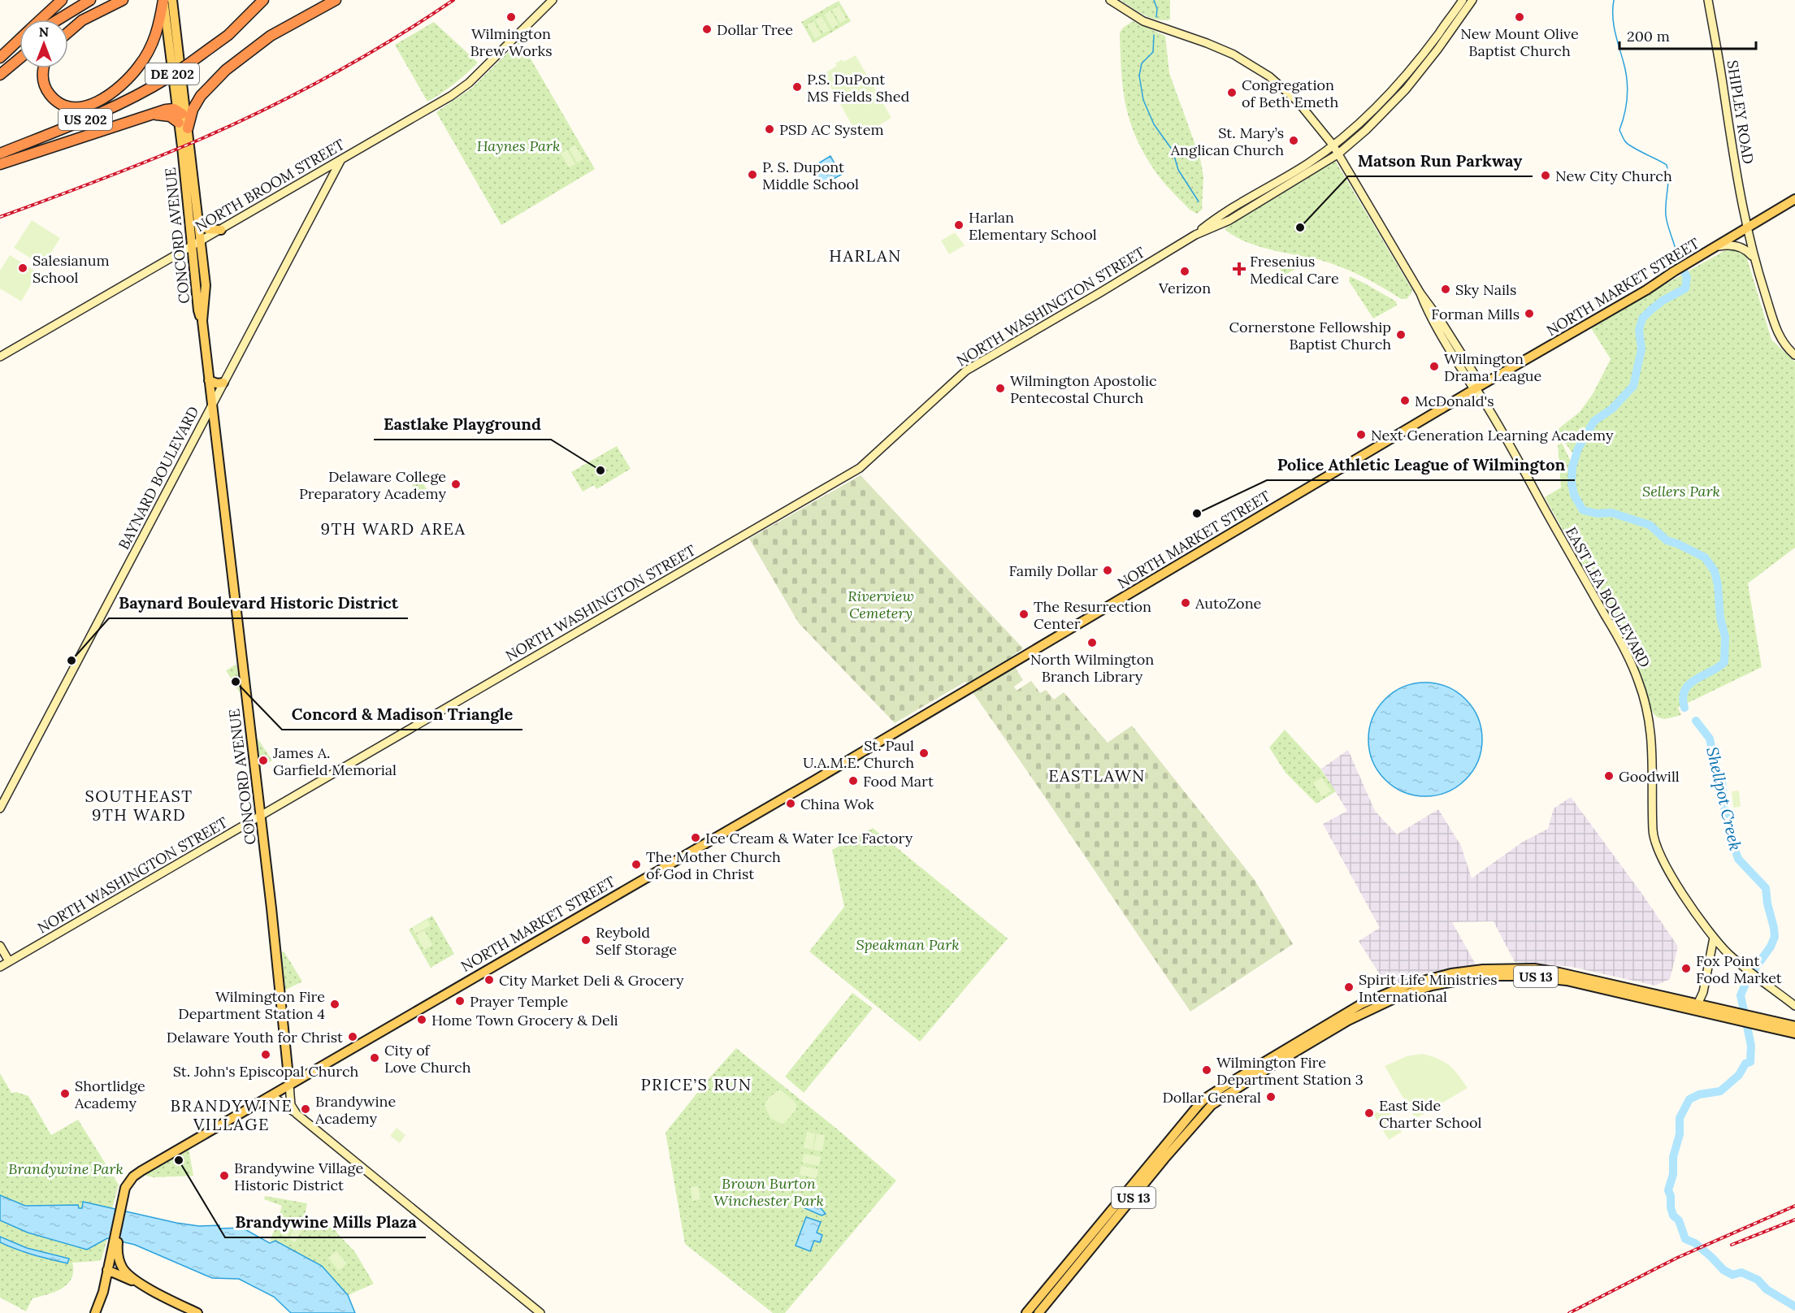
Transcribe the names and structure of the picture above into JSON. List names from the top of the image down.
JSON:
{
  "streets": {
    "highway": ["US 202"],
    "main road": [
      "DE 202",
      "CONCORD AVENUE",
      "NORTH MARKET STREET",
      "US 13"
    ],
    "street": [
      "SHIPLEY ROAD",
      "NORTH BROOM STREET",
      "NORTH WASHINGTON STREET",
      "BAYNARD BOULEVARD",
      "EAST LEA BOULEVARD"
    ]
  },
  "crossings": [
    ["DE 202", "CONCORD AVENUE"],
    ["SHIPLEY ROAD", "NORTH MARKET STREET"],
    ["NORTH BROOM STREET", "CONCORD AVENUE"],
    ["NORTH BROOM STREET", "BAYNARD BOULEVARD"],
    ["CONCORD AVENUE", "NORTH MARKET STREET"],
    ["CONCORD AVENUE", "NORTH WASHINGTON STREET"],
    ["CONCORD AVENUE", "BAYNARD BOULEVARD"],
    ["NORTH MARKET STREET", "EAST LEA BOULEVARD"],
    ["NORTH WASHINGTON STREET", "EAST LEA BOULEVARD"]
  ],
  "districts": [
    "HARLAN",
    "9TH WARD AREA",
    "EASTLAWN",
    "SOUTHEAST 9TH WARD",
    "PRICE’S RUN",
    "BRANDYWINE VILLAGE"
  ],
  "water": ["Shellpot Creek"],
  "parks": [
    "Haynes Park",
    "Sellers Park",
    "Riverview Cemetery",
    "Speakman Park",
    "Brandywine Park",
    "Brown Burton Winchester Park"
  ],
  "places": {
    "other": [
      "Wilmington Brew Works",
      "New Mount Olive Baptist Church",
      "Dollar Tree",
      "P.S. DuPont MS Fields Shed",
      "Congregation of Beth Emeth",
      "PSD AC System",
      "St. Mary’s Anglican Church",
      "P. S. Dupont Middle School",
      "New City Church",
      "Harlan Elementary School",
      "Matson Run Parkway",
      "Salesianum School",
      "Verizon",
      "Sky Nails",
      "Forman Mills",
      "Cornerstone Fellowship Baptist Church",
      "Wilmington Drama League",
      "Wilmington Apostolic Pentecostal Church",
      "McDonald's",
      "Next Generation Learning Academy",
      "Eastlake Playground",
      "Delaware College Preparatory Academy",
      "Police Athletic League of Wilmington",
      "Family Dollar",
      "AutoZone",
      "The Resurrection Center",
      "North Wilmington Branch Library",
      "Baynard Boulevard Historic District",
      "Concord & Madison Triangle",
      "St. Paul U.A.M.E. Church",
      "James A. Garfield Memorial",
      "Goodwill",
      "Food Mart",
      "China Wok",
      "Ice Cream & Water Ice Factory",
      "The Mother Church of God in Christ",
      "Reybold Self Storage",
      "Fox Point Food Market",
      "City Market Deli & Grocery",
      "Spirit Life Ministries International",
      "Prayer Temple",
      "Wilmington Fire Department Station 4",
      "Home Town Grocery & Deli",
      "Delaware Youth for Christ",
      "St. John's Episcopal Church",
      "City of Love Church",
      "Wilmington Fire Department Station 3",
      "Shortlidge Academy",
      "Dollar General",
      "Brandywine Academy",
      "East Side Charter School",
      "Brandywine Mills Plaza",
      "Brandywine Village Historic District"
    ],
    "health": ["Fresenius Medical Care"]
  },
  "scale_bar": "200 m",
  "north": "top"
}
